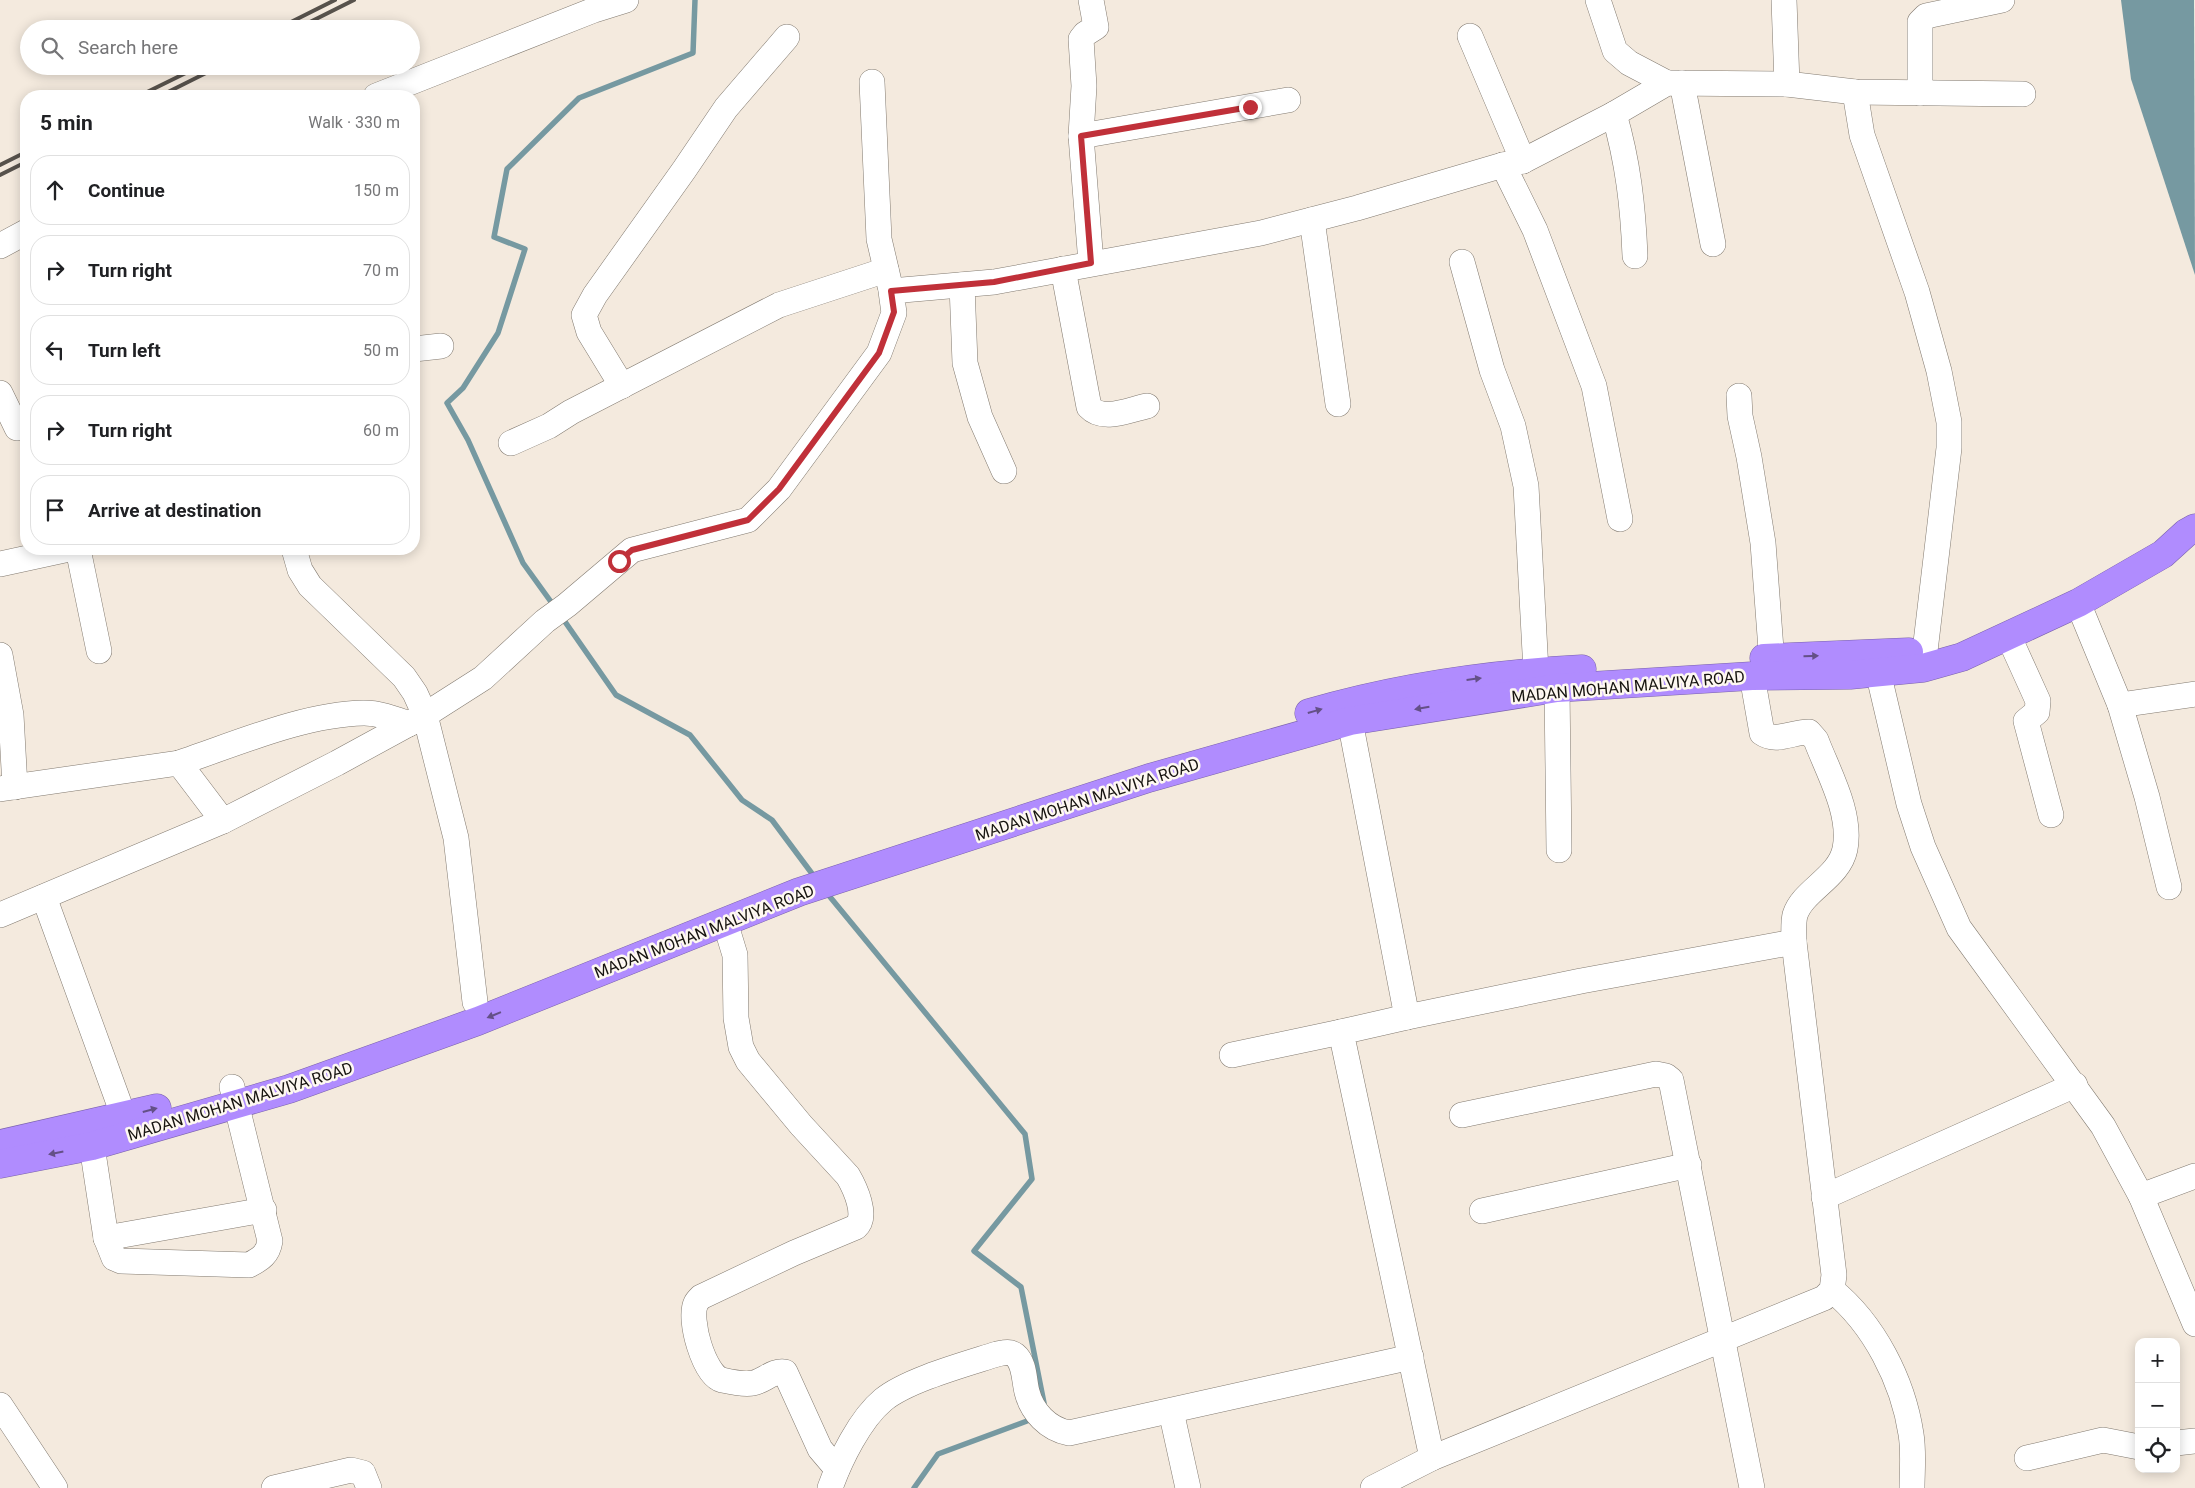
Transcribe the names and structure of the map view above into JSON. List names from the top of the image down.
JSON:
{
  "streets": {
    "highway": ["MADAN MOHAN MALVIYA ROAD"]
  },
  "page": {
    "search": "Search here",
    "heading": ["5 min", "Walk · 330 m"],
    "list": [
      ["Continue", "150 m"],
      ["Turn right", "70 m"],
      ["Turn left", "50 m"],
      ["Turn right", "60 m"],
      "Arrive at destination"
    ],
    "map_buttons": ["+", "−"]
  }
}
